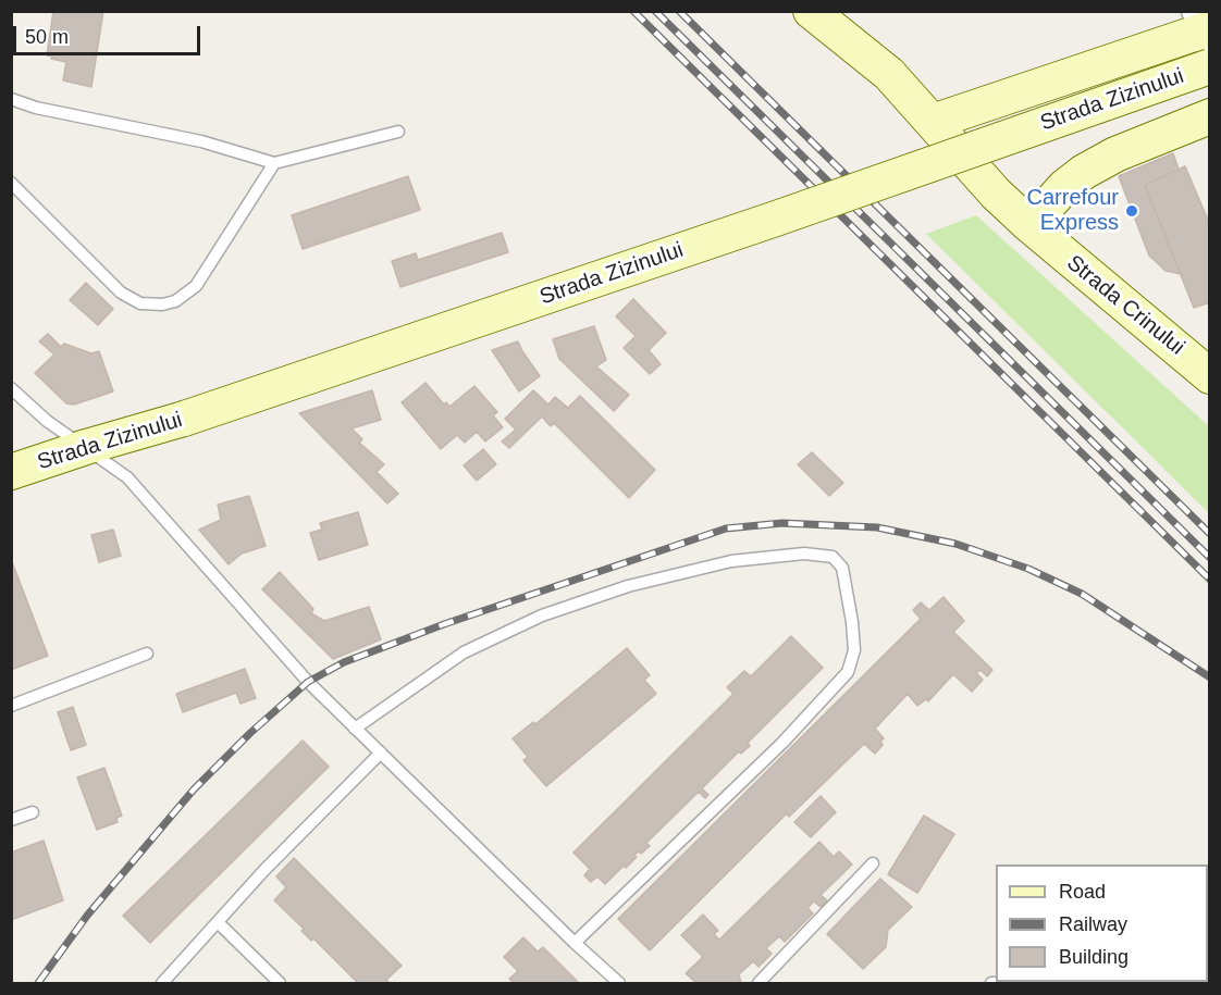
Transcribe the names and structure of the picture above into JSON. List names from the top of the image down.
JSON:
{
  "streets": {
    "main road": ["Strada Zizinului", "Strada Crinului"]
  },
  "crossings": [
    ["Strada Zizinului", "Strada Crinului"]
  ],
  "places": ["Carrefour Express"],
  "legend": ["Road", "Railway", "Building"],
  "scale_bar": "50 m"
}
